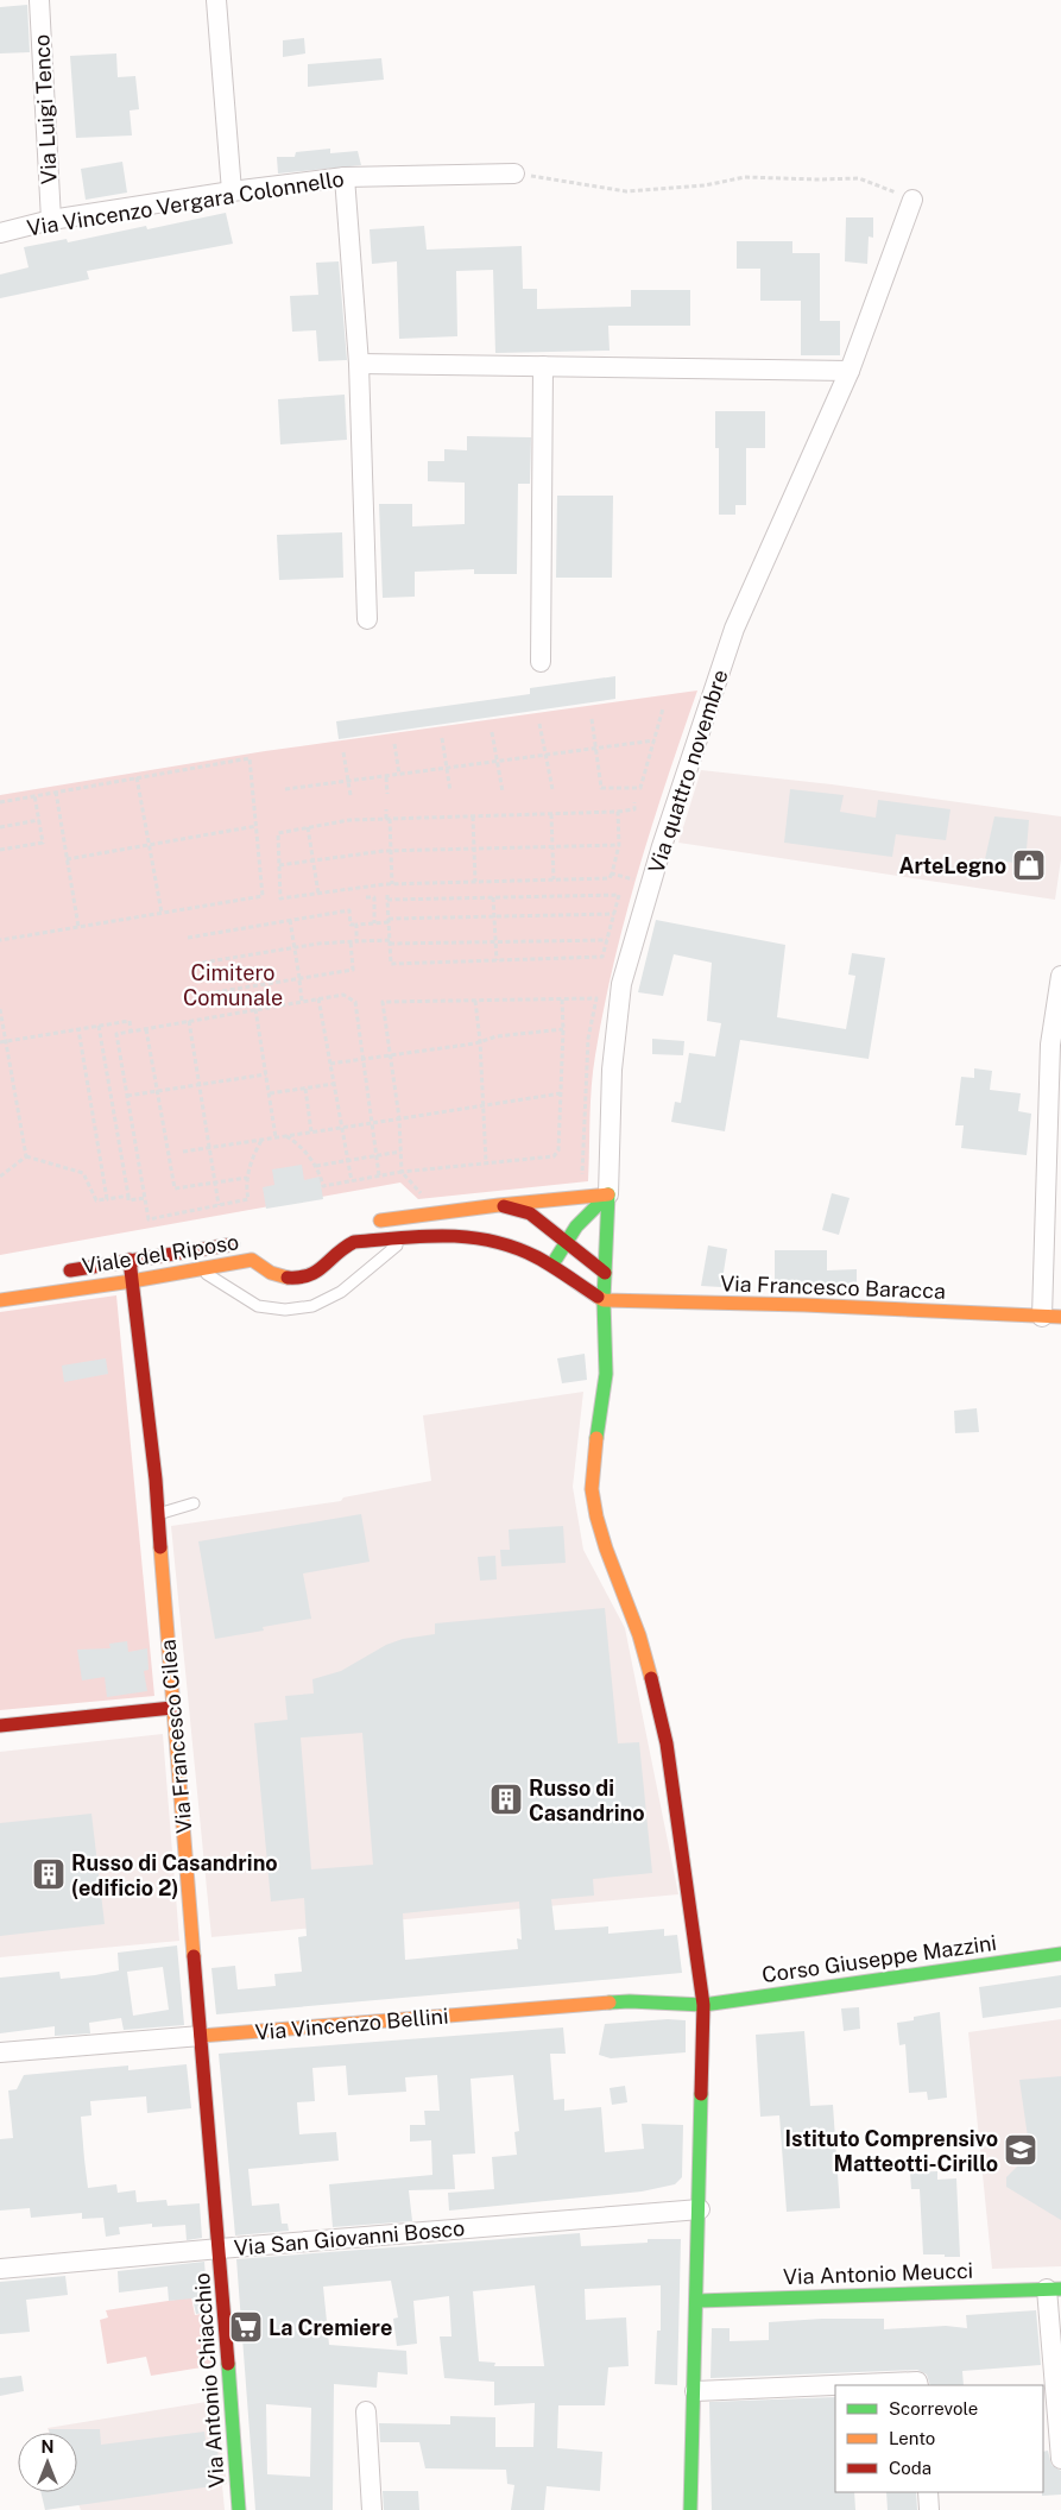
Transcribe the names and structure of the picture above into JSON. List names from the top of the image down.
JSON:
{
  "streets": {
    "street": [
      "Via Luigi Tenco",
      "Via Vincenzo Vergara Colonnello",
      "Via quattro novembre",
      "Viale del Riposo",
      "Via Francesco Baracca",
      "Via Francesco Cilea",
      "Corso Giuseppe Mazzini",
      "Via Vincenzo Bellini",
      "Via San Giovanni Bosco",
      "Via Antonio Meucci",
      "Via Antonio Chiacchio"
    ]
  },
  "crossings": [
    ["Via Luigi Tenco", "Via Vincenzo Vergara Colonnello"],
    ["Viale del Riposo", "Via Francesco Baracca"],
    ["Viale del Riposo", "Via Francesco Cilea"],
    ["Via Francesco Cilea", "Via Vincenzo Bellini"],
    ["Via Francesco Cilea", "Via San Giovanni Bosco"],
    ["Via Francesco Cilea", "Via Antonio Chiacchio"],
    ["Corso Giuseppe Mazzini", "Via Vincenzo Bellini"],
    ["Via San Giovanni Bosco", "Via Antonio Chiacchio"]
  ],
  "parks": ["Cimitero Comunale"],
  "places": {
    "shop": ["ArteLegno"],
    "building": ["Russo di Casandrino", "Russo di Casandrino (edificio 2)"],
    "school or university": ["Istituto Comprensivo Matteotti-Cirillo"],
    "supermarket": ["La Cremiere"]
  },
  "legend": ["Scorrevole", "Lento", "Coda"],
  "north": "top"
}
